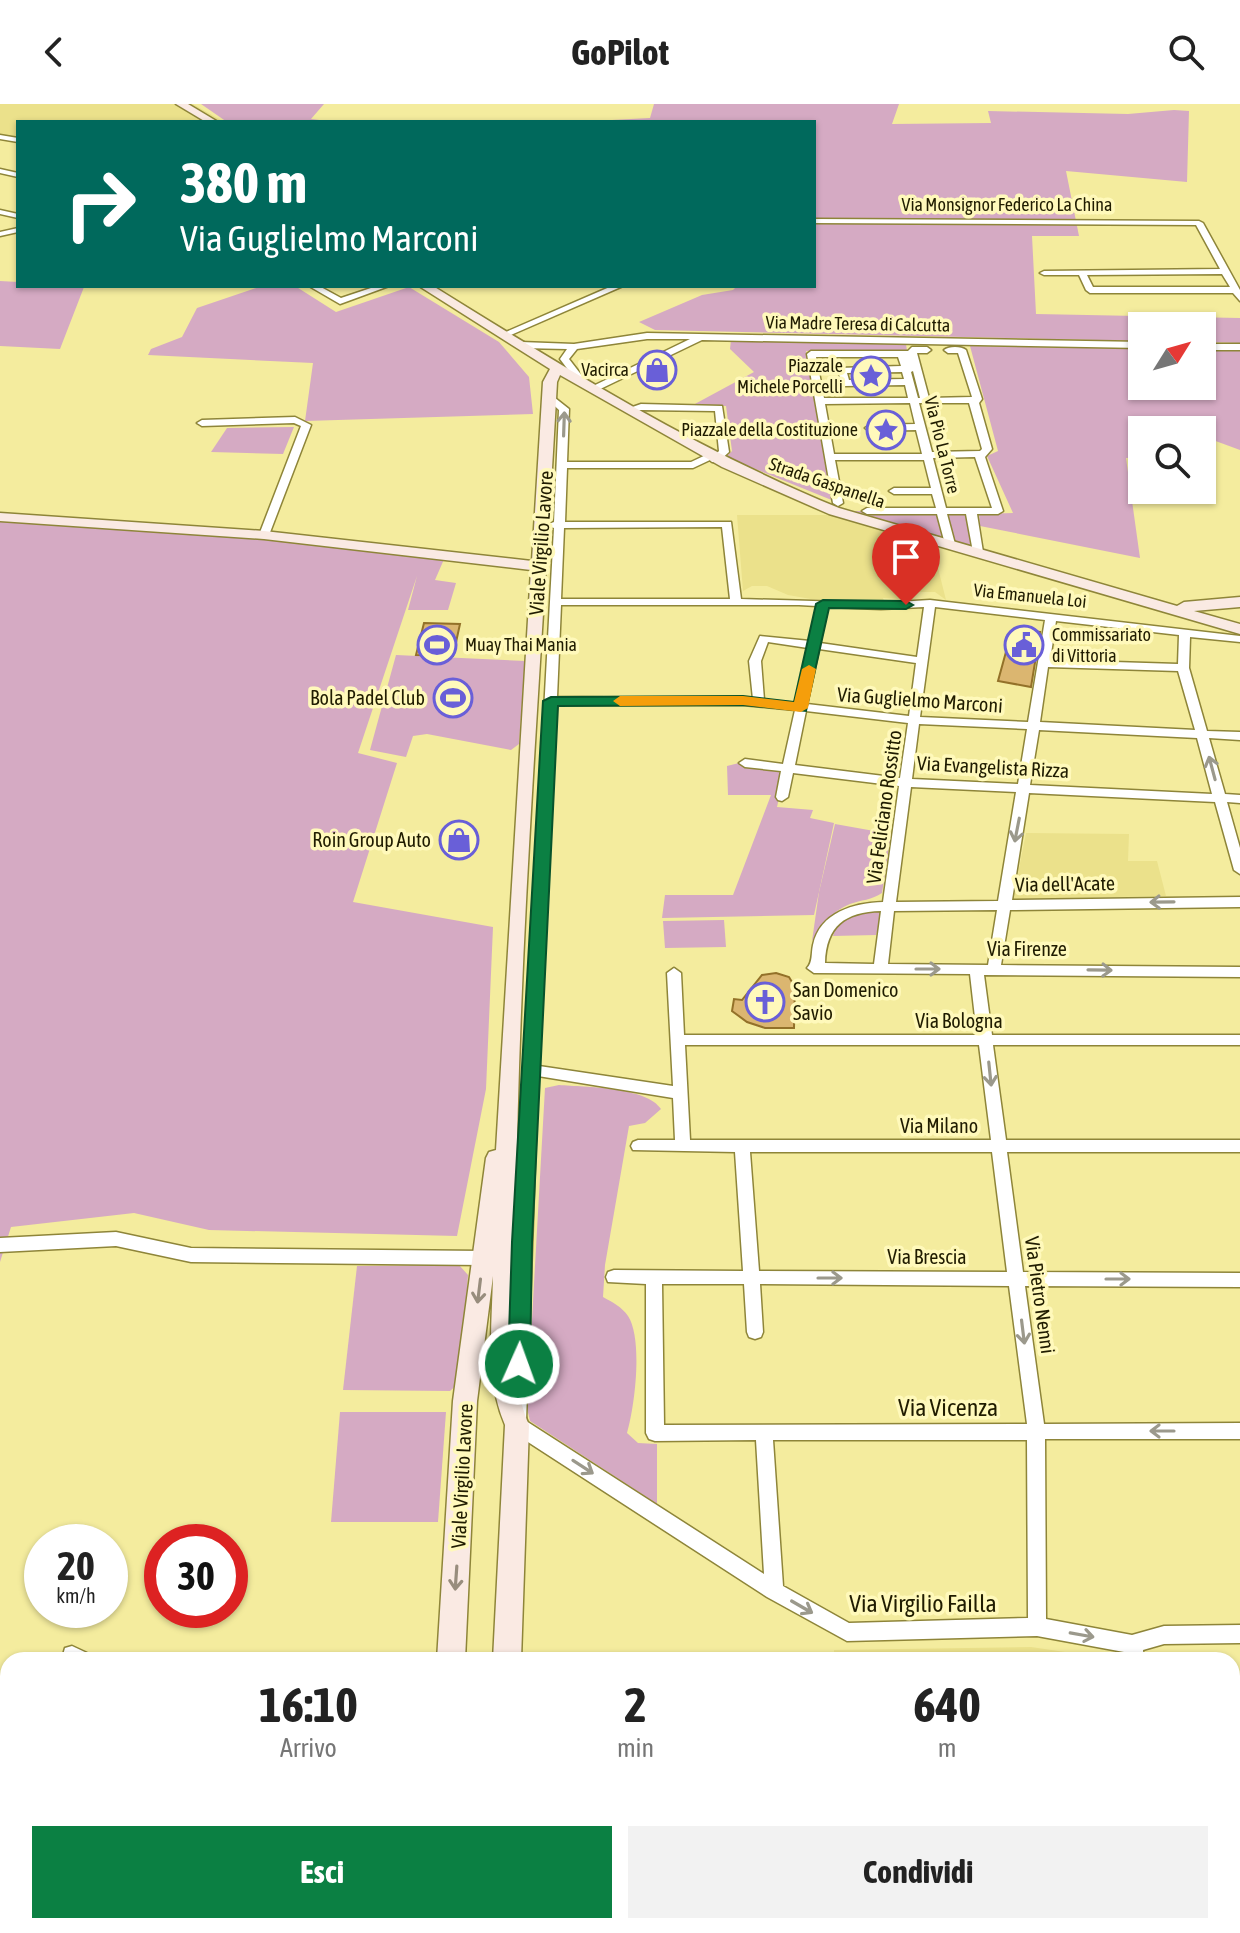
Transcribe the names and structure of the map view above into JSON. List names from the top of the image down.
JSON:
{
  "streets": {
    "street": [
      "Via Monsignor Federico La China",
      "Via Madre Teresa di Calcutta",
      "Via Pio La Torre",
      "Strada Gaspanella",
      "Viale Virgilio Lavore",
      "Via Emanuela Loi",
      "Via Guglielmo Marconi",
      "Via Evangelista Rizza",
      "Via Feliciano Rossitto",
      "Via dell'Acate",
      "Via Firenze",
      "Via Bologna",
      "Via Milano",
      "Via Brescia",
      "Via Pietro Nenni",
      "Via Vicenza",
      "Via Virgilio Failla"
    ]
  },
  "crossings": [
    ["Via Madre Teresa di Calcutta", "Strada Gaspanella"],
    ["Via Pio La Torre", "Strada Gaspanella"],
    ["Strada Gaspanella", "Viale Virgilio Lavore"],
    ["Strada Gaspanella", "Via Emanuela Loi"],
    ["Viale Virgilio Lavore", "Via Guglielmo Marconi"],
    ["Viale Virgilio Lavore", "Via Virgilio Failla"],
    ["Via Emanuela Loi", "Via Feliciano Rossitto"],
    ["Via Guglielmo Marconi", "Via Feliciano Rossitto"],
    ["Via Evangelista Rizza", "Via Feliciano Rossitto"],
    ["Via Feliciano Rossitto", "Via dell'Acate"],
    ["Via Feliciano Rossitto", "Via Firenze"],
    ["Via dell'Acate", "Via Firenze"],
    ["Via Firenze", "Via Pietro Nenni"],
    ["Via Bologna", "Via Pietro Nenni"],
    ["Via Milano", "Via Pietro Nenni"],
    ["Via Brescia", "Via Pietro Nenni"],
    ["Via Brescia", "Via Vicenza"],
    ["Via Pietro Nenni", "Via Vicenza"],
    ["Via Pietro Nenni", "Via Virgilio Failla"]
  ],
  "one_way": [
    "Via dell'Acate",
    "Via Firenze",
    "Via Brescia",
    "Via Pietro Nenni",
    "Via Virgilio Failla"
  ],
  "places": {
    "shop": ["Vacirca", "Roin Group Auto"],
    "place": ["Piazzale Michele Porcelli", "Piazzale della Costituzione"],
    "sports": ["Muay Thai Mania", "Bola Padel Club"],
    "public building": ["Commissariato di Vittoria"],
    "church": ["San Domenico Savio"]
  },
  "north": "top right",
  "page": {
    "header": "GoPilot",
    "turn": ["380 m", "Via Guglielmo Marconi"],
    "speed": "20 km/h",
    "limit": "30",
    "eta": [
      "16:10",
      "Arrivo",
      "2",
      "min",
      "640",
      "m"
    ],
    "buttons": ["Esci", "Condividi"]
  }
}
